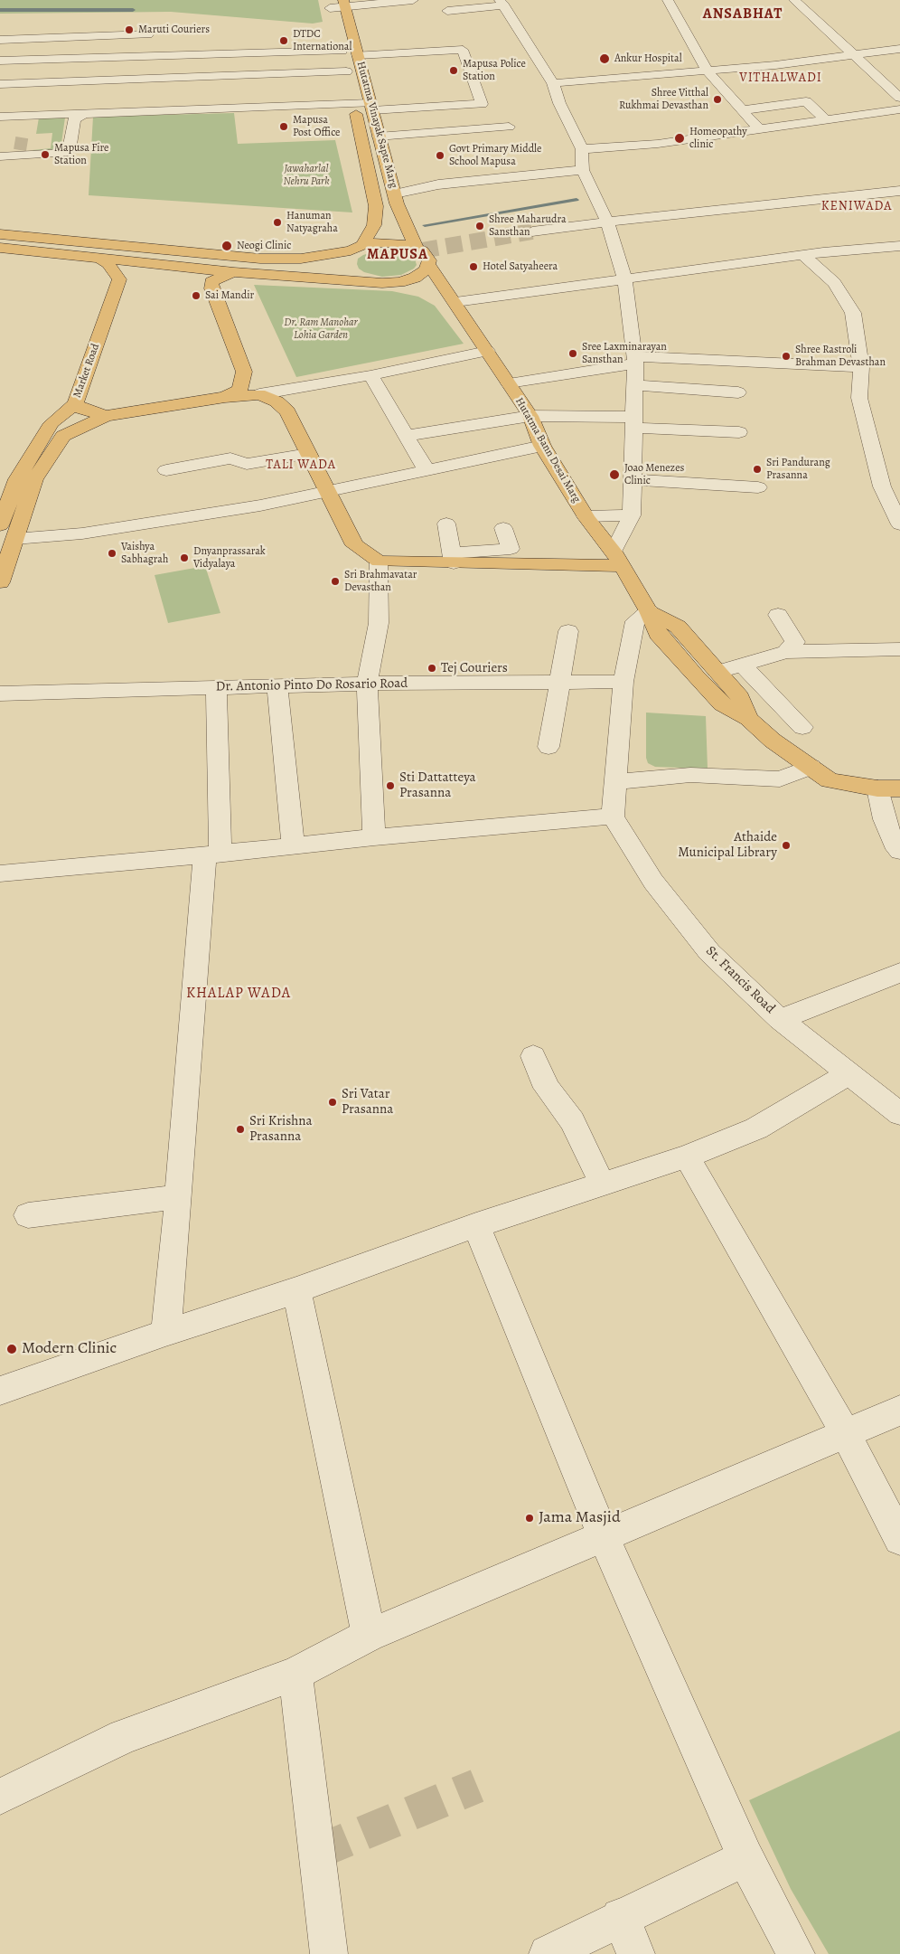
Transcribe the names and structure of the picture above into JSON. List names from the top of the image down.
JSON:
{
  "streets": {
    "main road": ["Hutatma Vinayak Sapte Marg", "Market Road", "Hutatma Bann Desai Marg"],
    "street": ["Dr. Antonio Pinto Do Rosario Road", "St. Francis Road"]
  },
  "crossings": [
    ["Hutatma Vinayak Sapte Marg", "Hutatma Bann Desai Marg"]
  ],
  "districts": [
    "ANSABHAT",
    "VITHALWADI",
    "KENIWADA",
    "MAPUSA",
    "TALI WADA",
    "KHALAP WADA"
  ],
  "parks": ["Jawaharlal Nehru Park", "Dr. Ram Manohar Lohia Garden"],
  "places": [
    "Maruti Couriers",
    "DTDC International",
    "Ankur Hospital",
    "Mapusa Police Station",
    "Shree Vitthal Rukhmai Devasthan",
    "Mapusa Post Office",
    "Homeopathy clinic",
    "Mapusa Fire Station",
    "Govt Primary Middle School Mapusa",
    "Hanuman Natyagraha",
    "Shree Maharudra Sansthan",
    "Neogi Clinic",
    "Hotel Satyaheera",
    "Sai Mandir",
    "Sree Laxminarayan Sansthan",
    "Shree Rastroli Brahman Devasthan",
    "Sri Pandurang Prasanna",
    "Joao Menezes Clinic",
    "Vaishya Sabhagrah",
    "Dnyanprassarak Vidyalaya",
    "Sri Brahmavatar Devasthan",
    "Tej Couriers",
    "Sti Dattatteya Prasanna",
    "Athaide Municipal Library",
    "Sri Vatar Prasanna",
    "Sri Krishna Prasanna",
    "Modern Clinic",
    "Jama Masjid"
  ]
}
